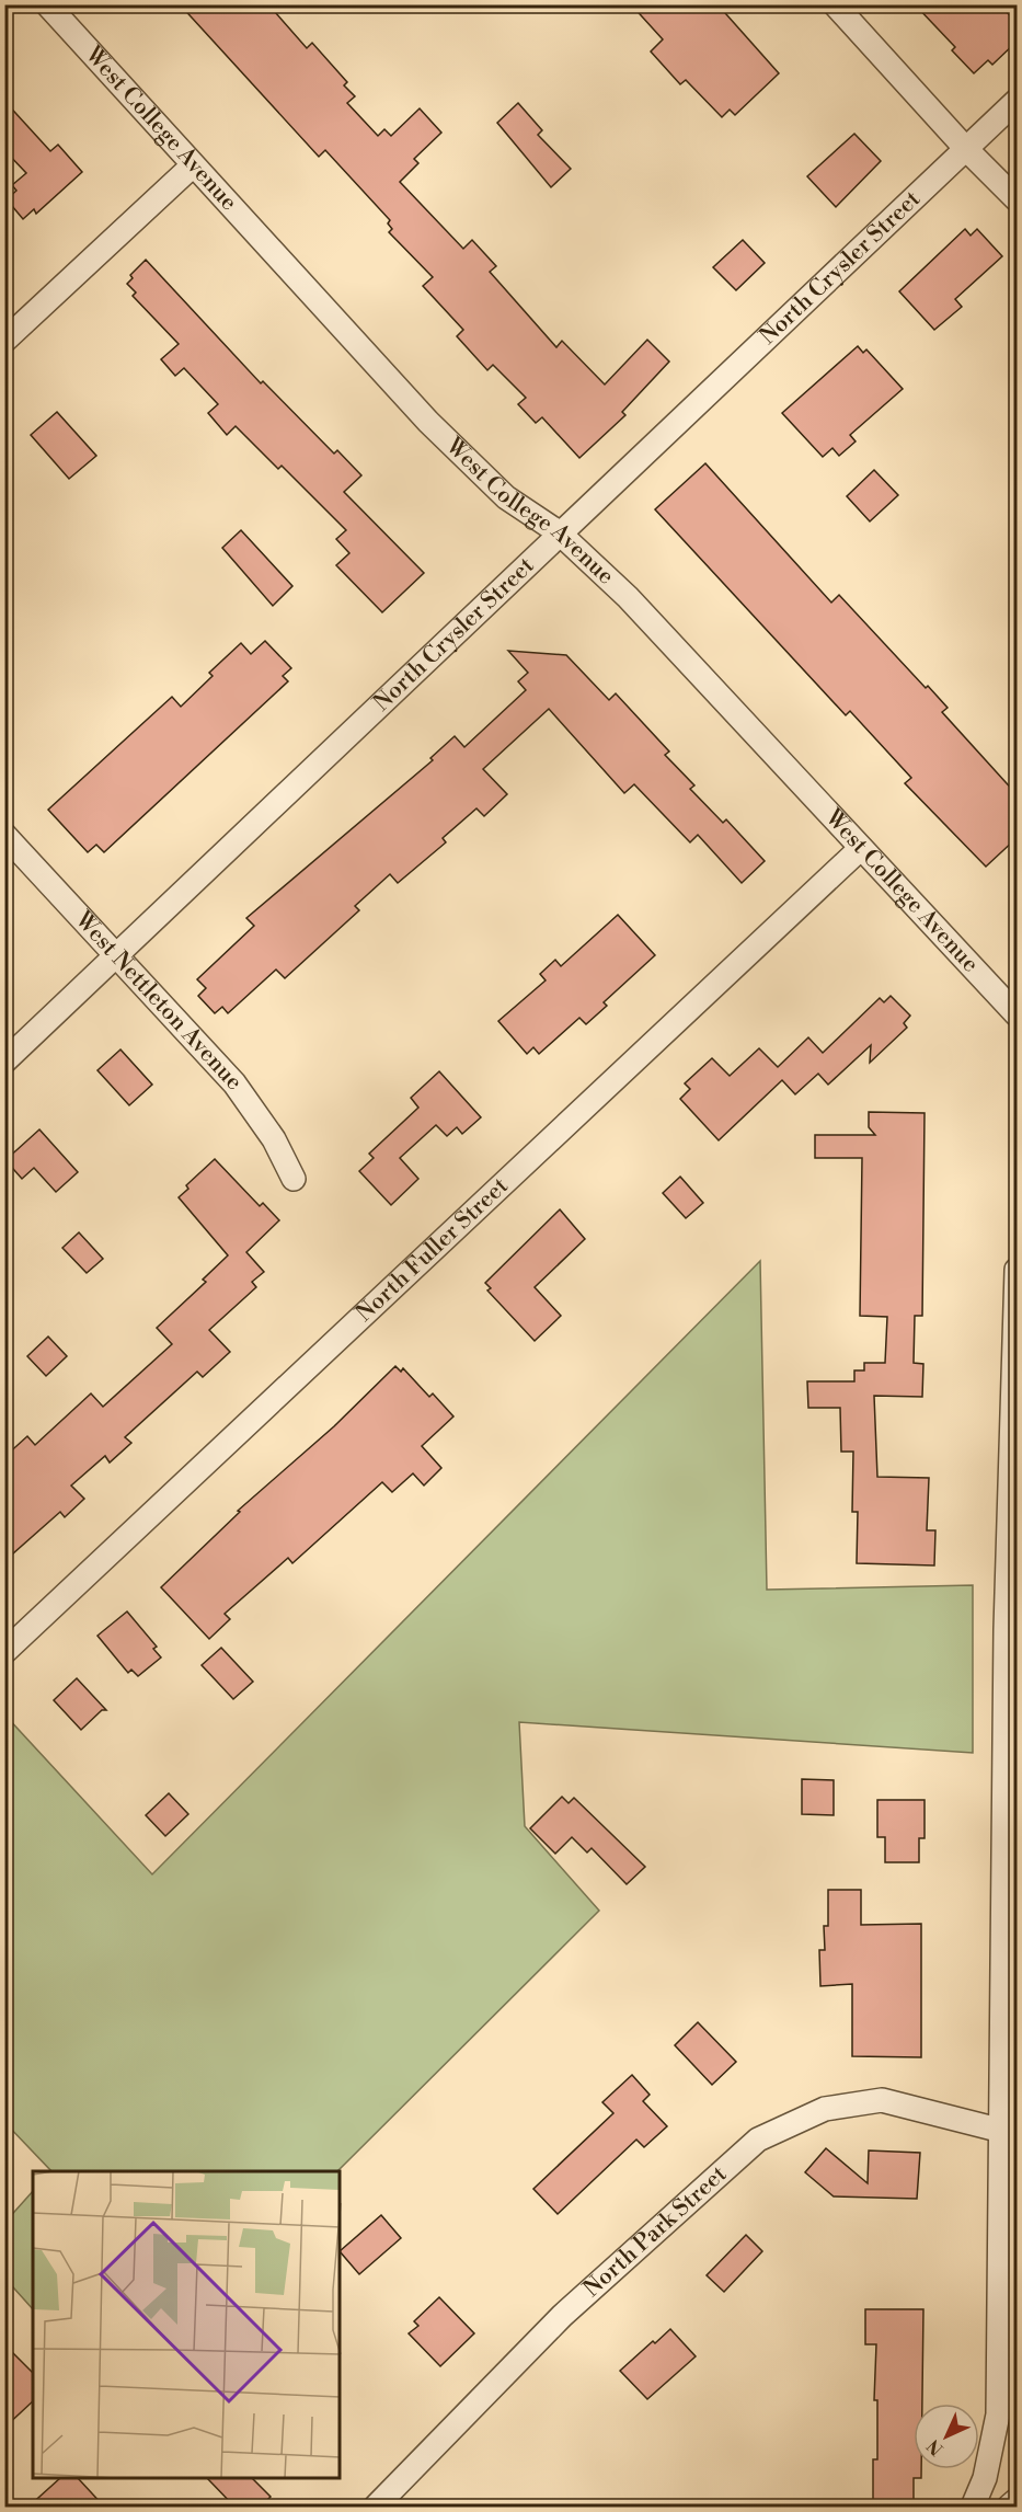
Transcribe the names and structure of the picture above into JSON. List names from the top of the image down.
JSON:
{
  "streets": {
    "street": [
      "West College Avenue",
      "North Crysler Street",
      "West Nettleton Avenue",
      "North Fuller Street",
      "North Park Street"
    ]
  },
  "crossings": [
    ["West College Avenue", "North Crysler Street"],
    ["West College Avenue", "North Fuller Street"],
    ["North Crysler Street", "West Nettleton Avenue"]
  ],
  "north": "bottom left"
}
